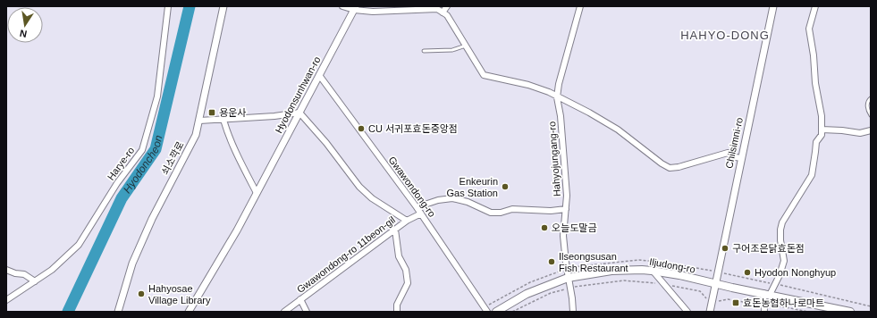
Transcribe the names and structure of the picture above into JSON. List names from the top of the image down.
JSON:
{
  "streets": {
    "main road": ["Iljudong-ro"],
    "street": [
      "Hyodonsunhwan-ro",
      "Chilsimni-ro",
      "쇠소깍로",
      "Hahyojungang-ro",
      "Harye-ro",
      "Gwawondong-ro",
      "Gwawondong-ro 11beon-gil"
    ]
  },
  "crossings": [
    ["Hyodonsunhwan-ro", "Gwawondong-ro"],
    ["Chilsimni-ro", "Iljudong-ro"],
    ["Hahyojungang-ro", "Iljudong-ro"],
    ["Gwawondong-ro", "Gwawondong-ro 11beon-gil"]
  ],
  "districts": ["HAHYO-DONG"],
  "water": ["Hyodoncheon"],
  "places": {
    "transit": ["용운사", "효돈농협하나로마트"],
    "other": [
      "CU 서귀포효돈중앙점",
      "Enkeurin Gas Station",
      "오늘도말금",
      "구어조은닭효돈점",
      "Ilseongsusan Fish Restaurant",
      "Hyodon Nonghyup",
      "Hahyosae Village Library"
    ]
  },
  "north": "bottom"
}
